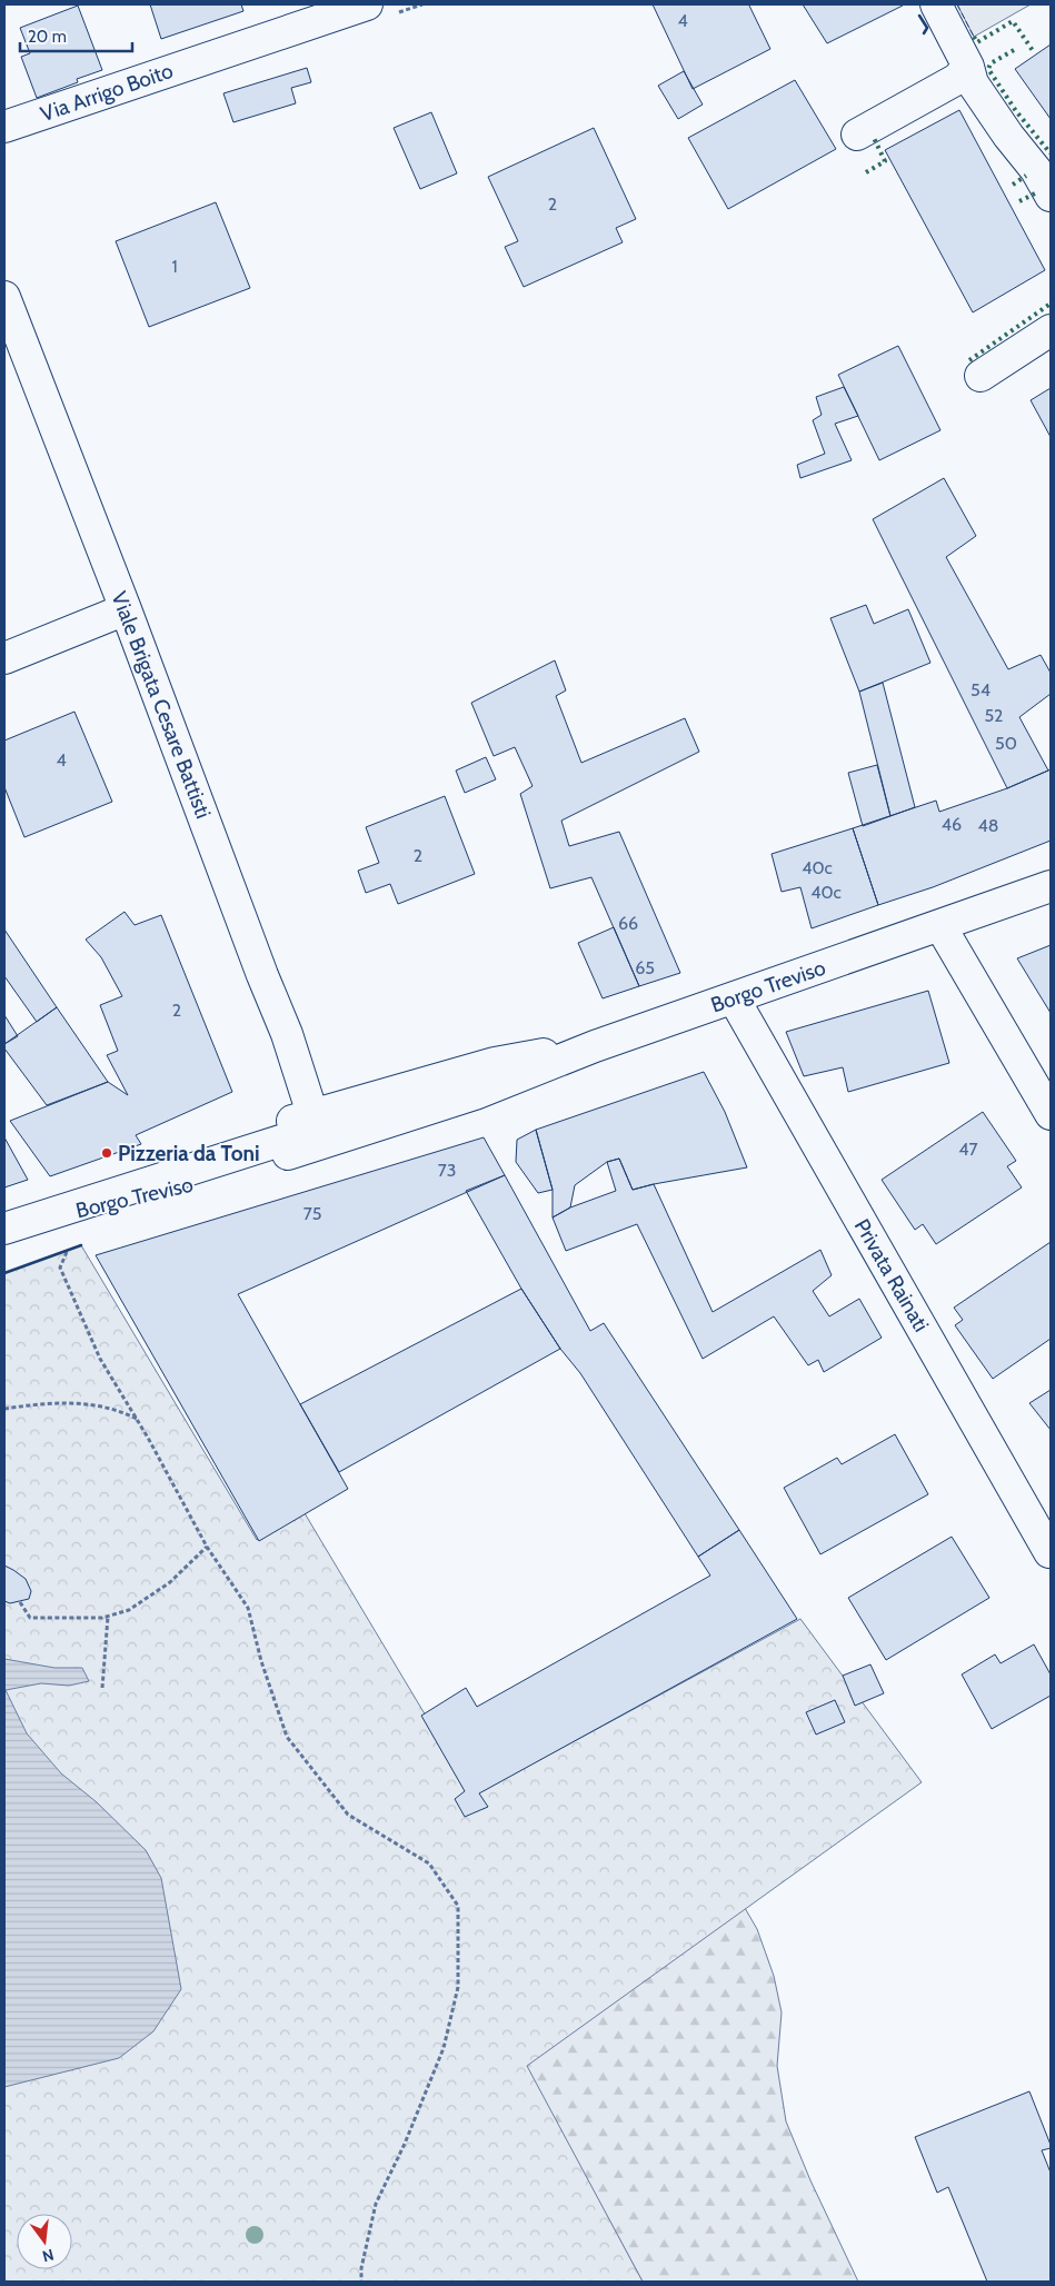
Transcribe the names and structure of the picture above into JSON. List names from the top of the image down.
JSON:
{
  "streets": {
    "street": [
      "Via Arrigo Boito",
      "Viale Brigata Cesare Battisti",
      "Borgo Treviso",
      "Privata Rainati"
    ]
  },
  "crossings": [
    ["Viale Brigata Cesare Battisti", "Borgo Treviso"],
    ["Borgo Treviso", "Privata Rainati"]
  ],
  "places": ["Pizzeria da Toni"],
  "house_numbers": [
    "4",
    "2",
    "1",
    "54",
    "52",
    "50",
    "4",
    "46",
    "48",
    "2",
    "40c",
    "40c",
    "66",
    "65",
    "2",
    "47",
    "73",
    "75"
  ],
  "scale_bar": "20 m",
  "north": "bottom"
}
